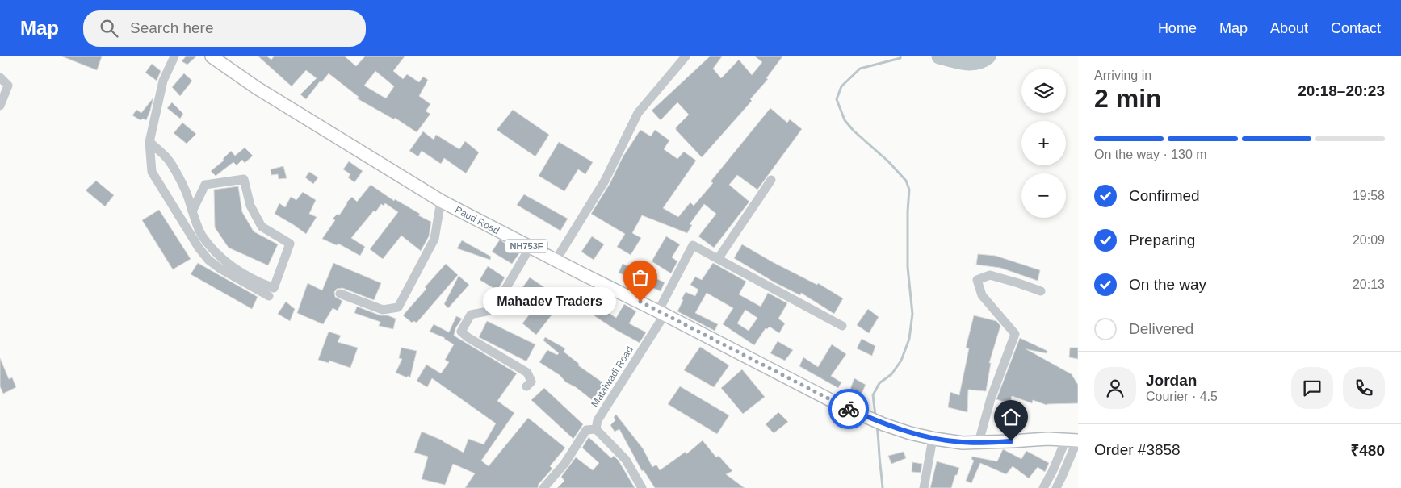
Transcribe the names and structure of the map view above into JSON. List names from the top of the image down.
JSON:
{
  "streets": {
    "main road": ["Paud Road", "NH753F"],
    "street": ["Matalwadi Road"]
  },
  "crossings": [
    ["Paud Road", "Matalwadi Road"]
  ],
  "places": ["Mahadev Traders"],
  "page": {
    "header": "Map",
    "search": "Search here",
    "nav": [
      "Home",
      "Map",
      "About",
      "Contact"
    ],
    "heading": ["2 min", "Arriving in", "20:18–20:23"],
    "panel": [
      "Jordan",
      "Courier · 4.5",
      "Order #3858",
      "₹480"
    ],
    "map_buttons": ["+", "−"],
    "bar": "On the way · 130 m",
    "list": [
      ["Confirmed", "19:58"],
      ["Preparing", "20:09"],
      ["On the way", "20:13"],
      "Delivered"
    ],
    "bubble": "Mahadev Traders"
  }
}
